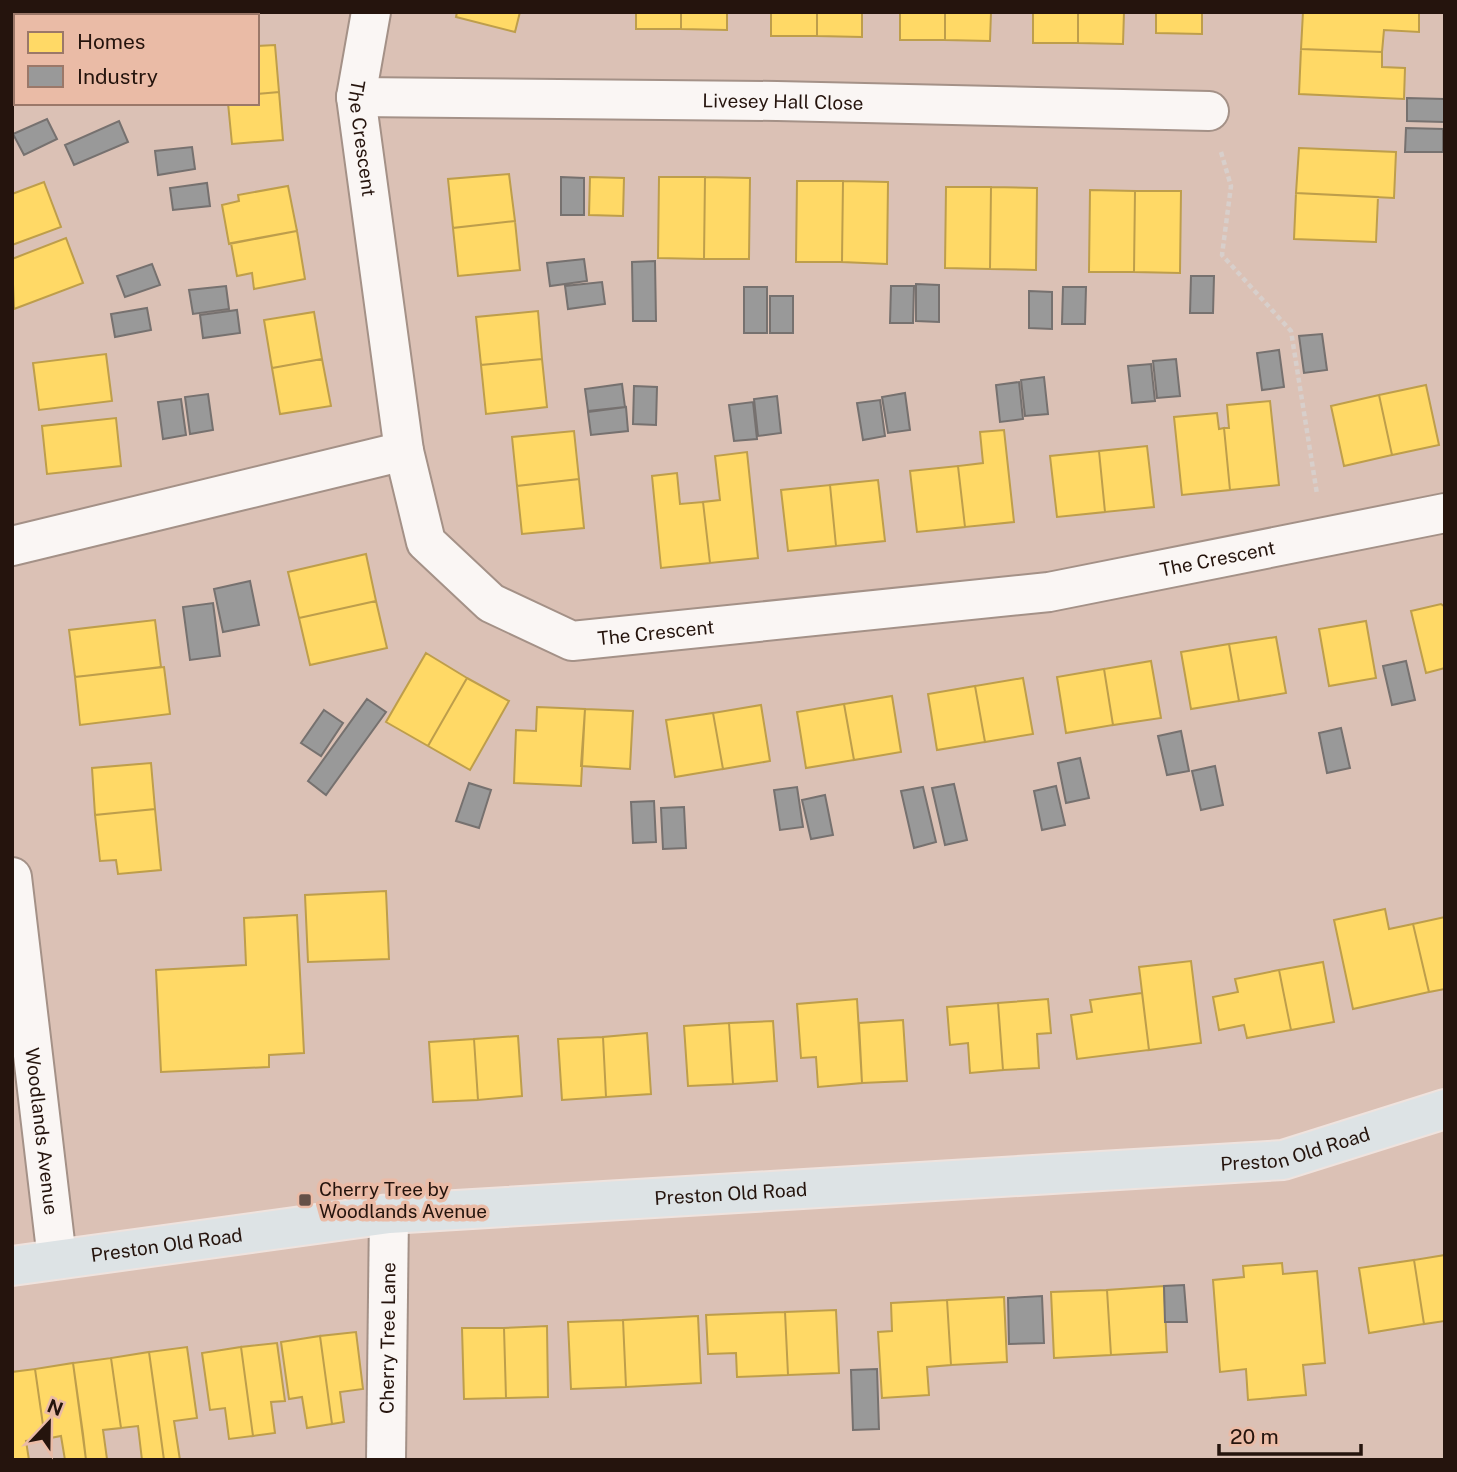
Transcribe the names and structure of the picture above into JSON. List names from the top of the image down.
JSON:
{
  "streets": {
    "main road": ["Preston Old Road"],
    "street": [
      "Livesey Hall Close",
      "The Crescent",
      "Woodlands Avenue",
      "Cherry Tree Lane"
    ]
  },
  "crossings": [
    ["Livesey Hall Close", "The Crescent"],
    ["Woodlands Avenue", "Preston Old Road"],
    ["Preston Old Road", "Cherry Tree Lane"]
  ],
  "places": {
    "transit": ["Cherry Tree by Woodlands Avenue"]
  },
  "legend": ["Homes", "Industry"],
  "scale_bar": "20 m",
  "north": "top"
}
